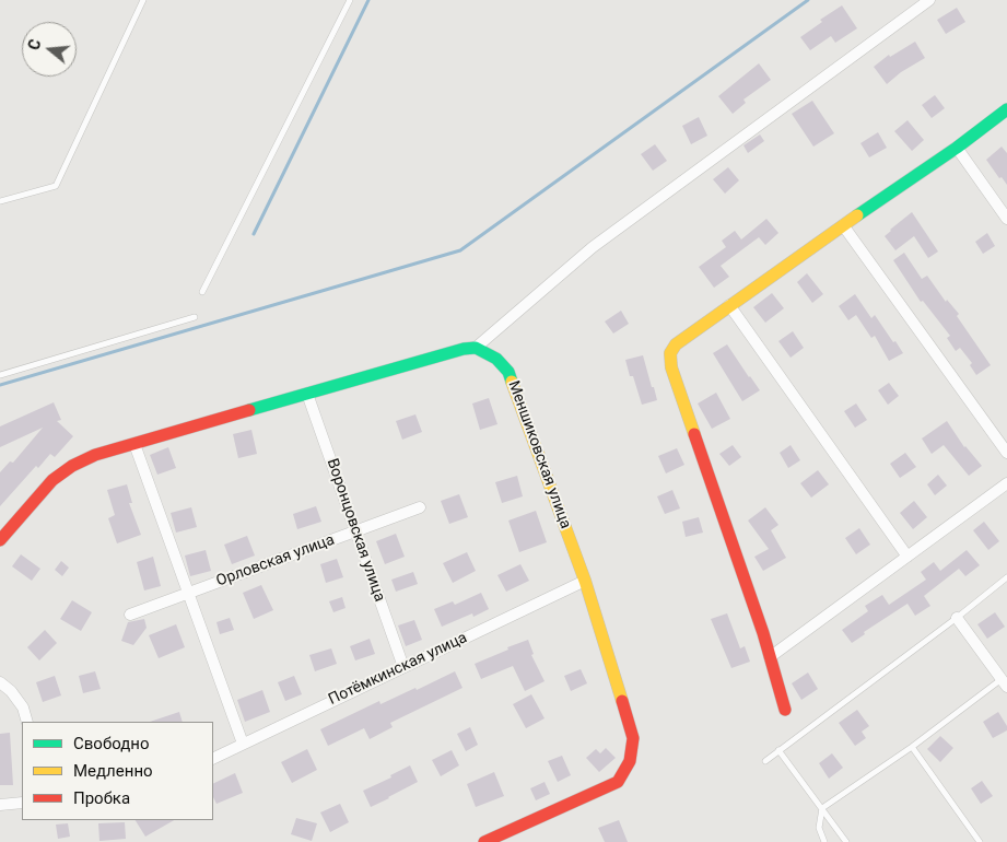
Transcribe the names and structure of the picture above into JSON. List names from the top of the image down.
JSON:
{
  "streets": {
    "street": [
      "Меншиковская улица",
      "Воронцовская улица",
      "Орловская улица",
      "Потёмкинская улица"
    ]
  },
  "crossings": [
    ["Меншиковская улица", "Потёмкинская улица"],
    ["Воронцовская улица", "Орловская улица"],
    ["Воронцовская улица", "Потёмкинская улица"]
  ],
  "legend": ["Свободно", "Медленно", "Пробка"],
  "north": "left"
}
